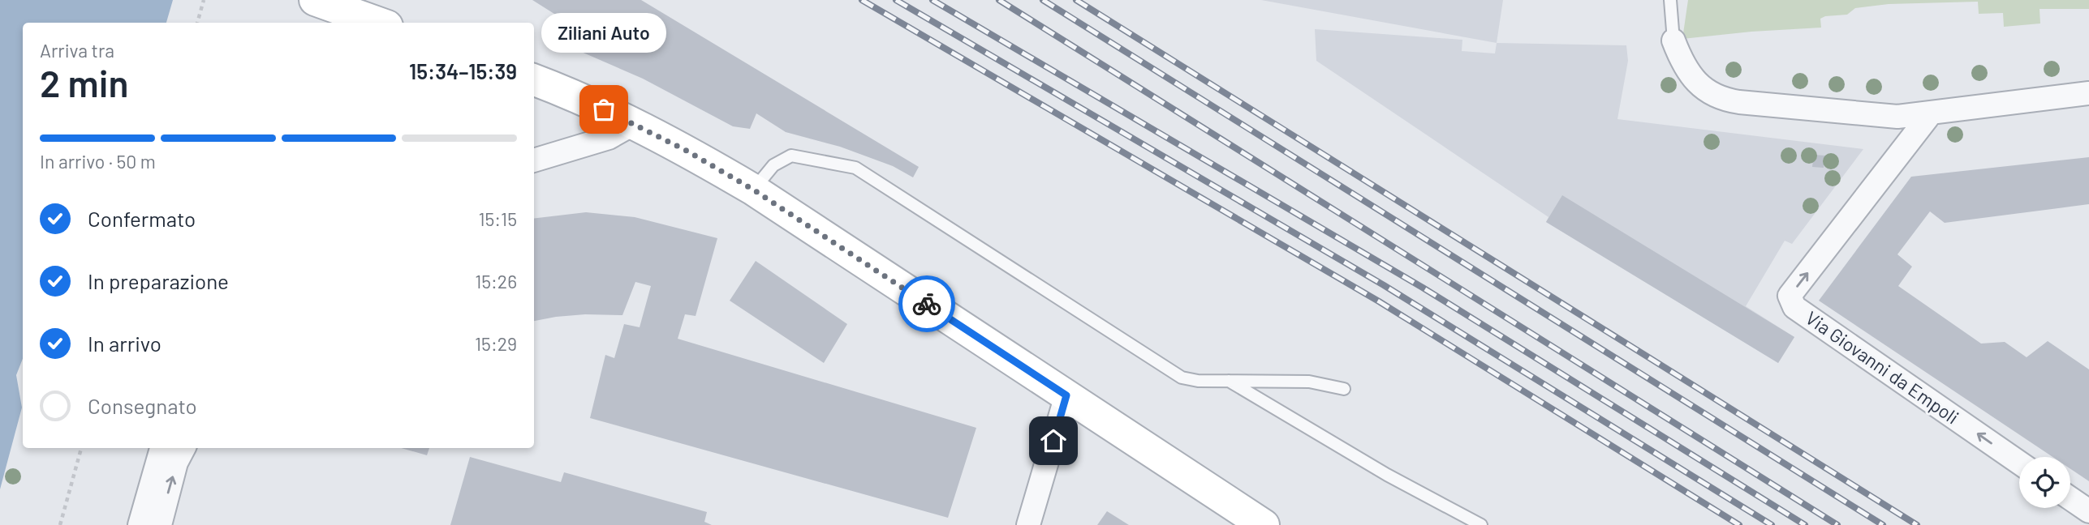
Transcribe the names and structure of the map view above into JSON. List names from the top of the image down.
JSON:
{
  "streets": {
    "street": ["Via Giovanni da Empoli"]
  },
  "places": ["Ziliani Auto"],
  "page": {
    "bubble": "Ziliani Auto",
    "heading": ["2 min", "Arriva tra", "15:34–15:39"],
    "bar": "In arrivo · 50 m",
    "list": [
      ["Confermato", "15:15"],
      ["In preparazione", "15:26"],
      ["In arrivo", "15:29"],
      "Consegnato"
    ]
  }
}
